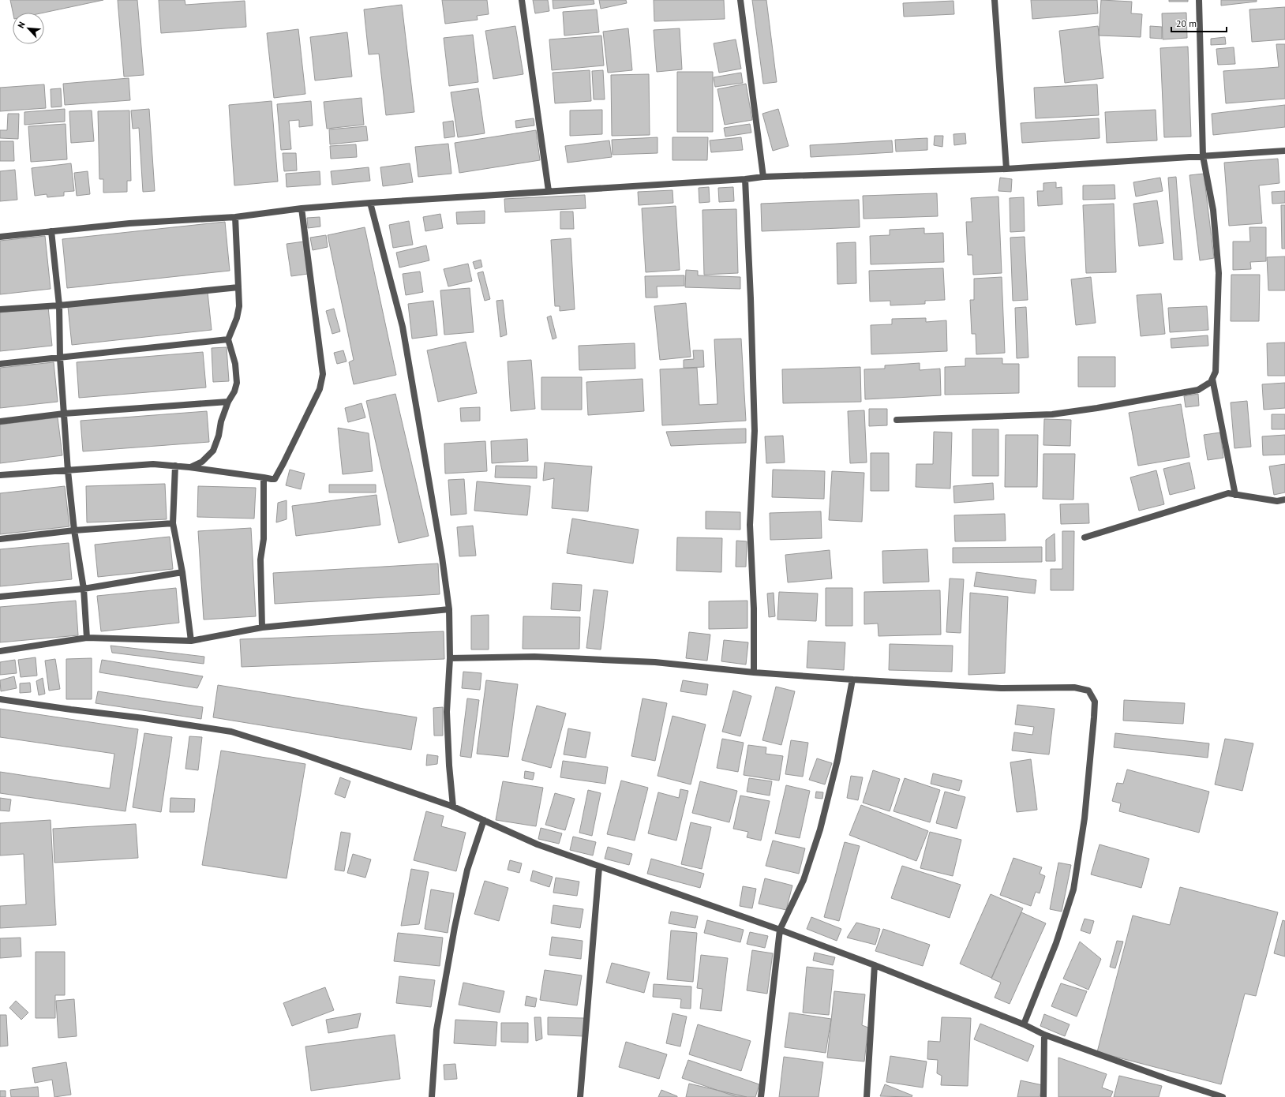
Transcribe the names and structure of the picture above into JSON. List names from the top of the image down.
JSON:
{
  "scale_bar": "20 m",
  "north": "top left"
}
